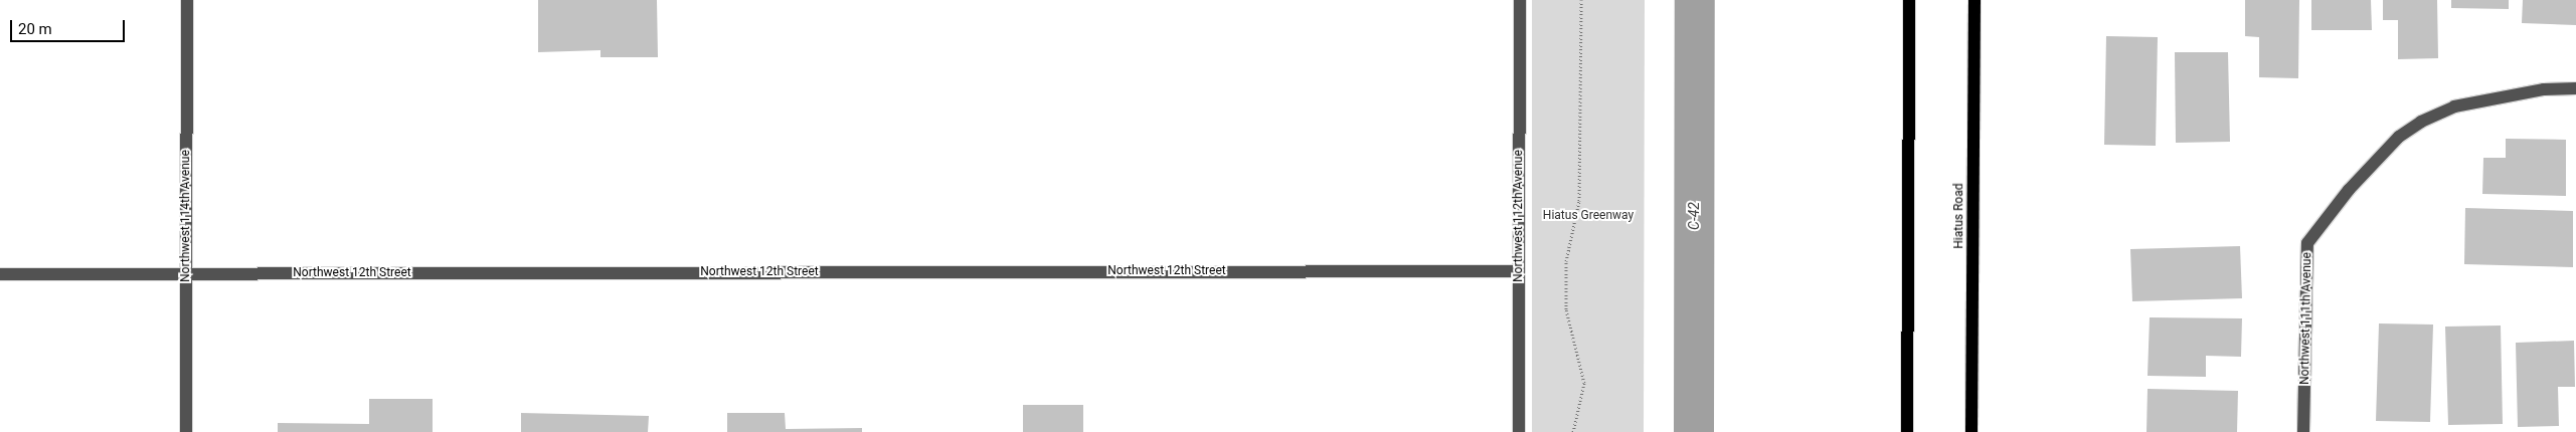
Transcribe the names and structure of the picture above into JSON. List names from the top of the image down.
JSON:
{
  "streets": {
    "main road": ["Hiatus Road"],
    "street": [
      "Northwest 114th Avenue",
      "Northwest 112th Avenue",
      "Northwest 12th Street",
      "Northwest 111th Avenue"
    ]
  },
  "crossings": [
    ["Northwest 114th Avenue", "Northwest 12th Street"],
    ["Northwest 112th Avenue", "Northwest 12th Street"]
  ],
  "water": ["C-42"],
  "parks": ["Hiatus Greenway"],
  "scale_bar": "20 m"
}
